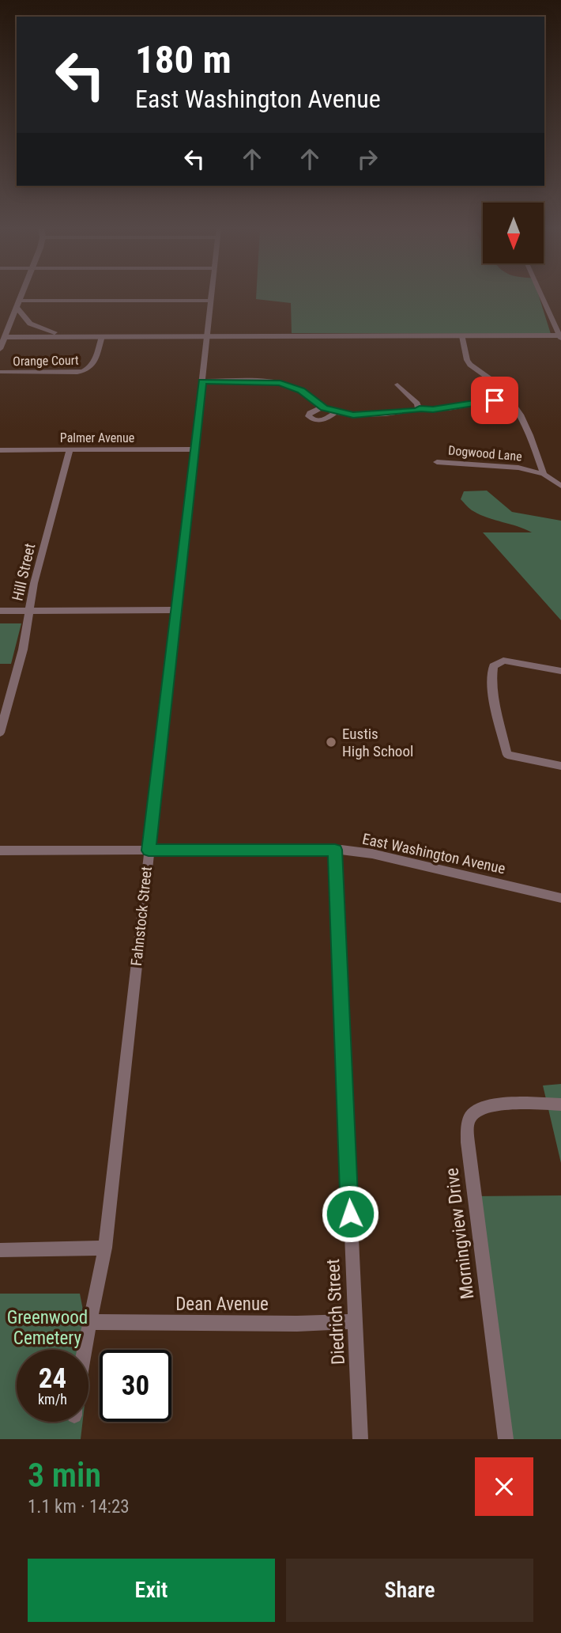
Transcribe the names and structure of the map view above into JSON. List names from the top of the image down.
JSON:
{
  "streets": {
    "street": [
      "Orange Court",
      "Palmer Avenue",
      "Dogwood Lane",
      "Hill Street",
      "East Washington Avenue",
      "Fahnstock Street",
      "Morningview Drive",
      "Dean Avenue",
      "Diedrich Street"
    ]
  },
  "crossings": [
    ["Palmer Avenue", "Hill Street"],
    ["Palmer Avenue", "Fahnstock Street"],
    ["East Washington Avenue", "Fahnstock Street"],
    ["East Washington Avenue", "Diedrich Street"],
    ["Fahnstock Street", "Dean Avenue"],
    ["Dean Avenue", "Diedrich Street"]
  ],
  "parks": ["Greenwood Cemetery"],
  "places": ["Eustis High School"],
  "north": "bottom",
  "page": {
    "turn": ["180 m", "East Washington Avenue"],
    "speed": "24 km/h",
    "limit": "30",
    "heading": ["3 min", "1.1 km · 14:23"],
    "buttons": ["Exit", "Share"]
  }
}
